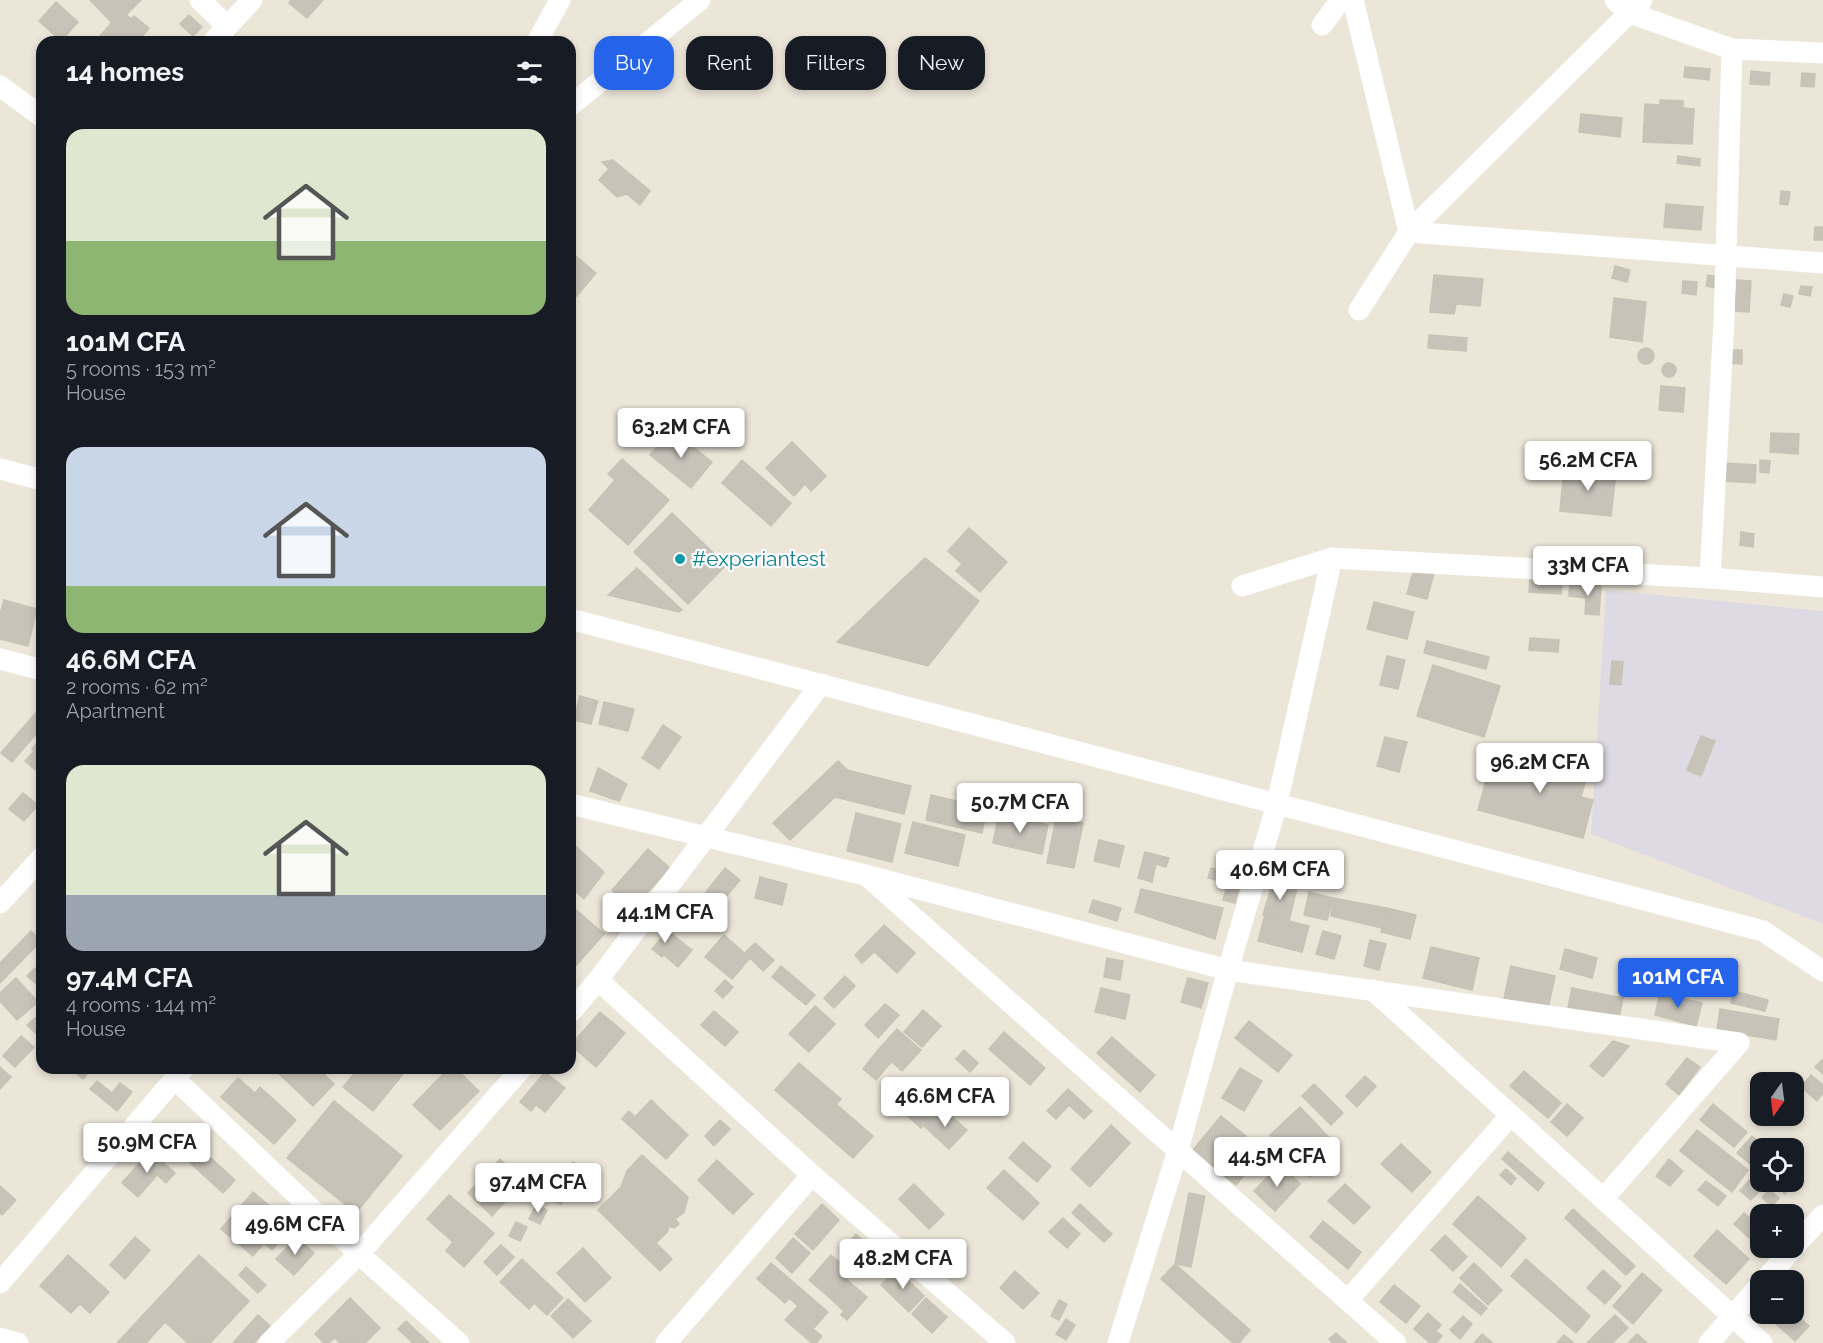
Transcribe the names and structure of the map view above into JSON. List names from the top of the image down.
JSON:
{
  "places": ["#experiantest"],
  "north": "bottom",
  "page": {
    "chip": [
      "Buy",
      "Rent",
      "Filters",
      "New"
    ],
    "heading": "14 homes",
    "list": [
      {
        "name": "101M CFA",
        "note": "5 rooms · 153 m² · House"
      },
      {
        "name": "46.6M CFA",
        "note": "2 rooms · 62 m² · Apartment"
      },
      {
        "name": "97.4M CFA",
        "note": "4 rooms · 144 m² · House"
      }
    ],
    "price": [
      "63.2M CFA",
      "56.2M CFA",
      "33M CFA",
      "96.2M CFA",
      "50.7M CFA",
      "40.6M CFA",
      "44.1M CFA",
      "101M CFA",
      "46.6M CFA",
      "50.9M CFA",
      "44.5M CFA",
      "97.4M CFA",
      "49.6M CFA",
      "48.2M CFA"
    ],
    "map_buttons": ["+", "−"]
  }
}
